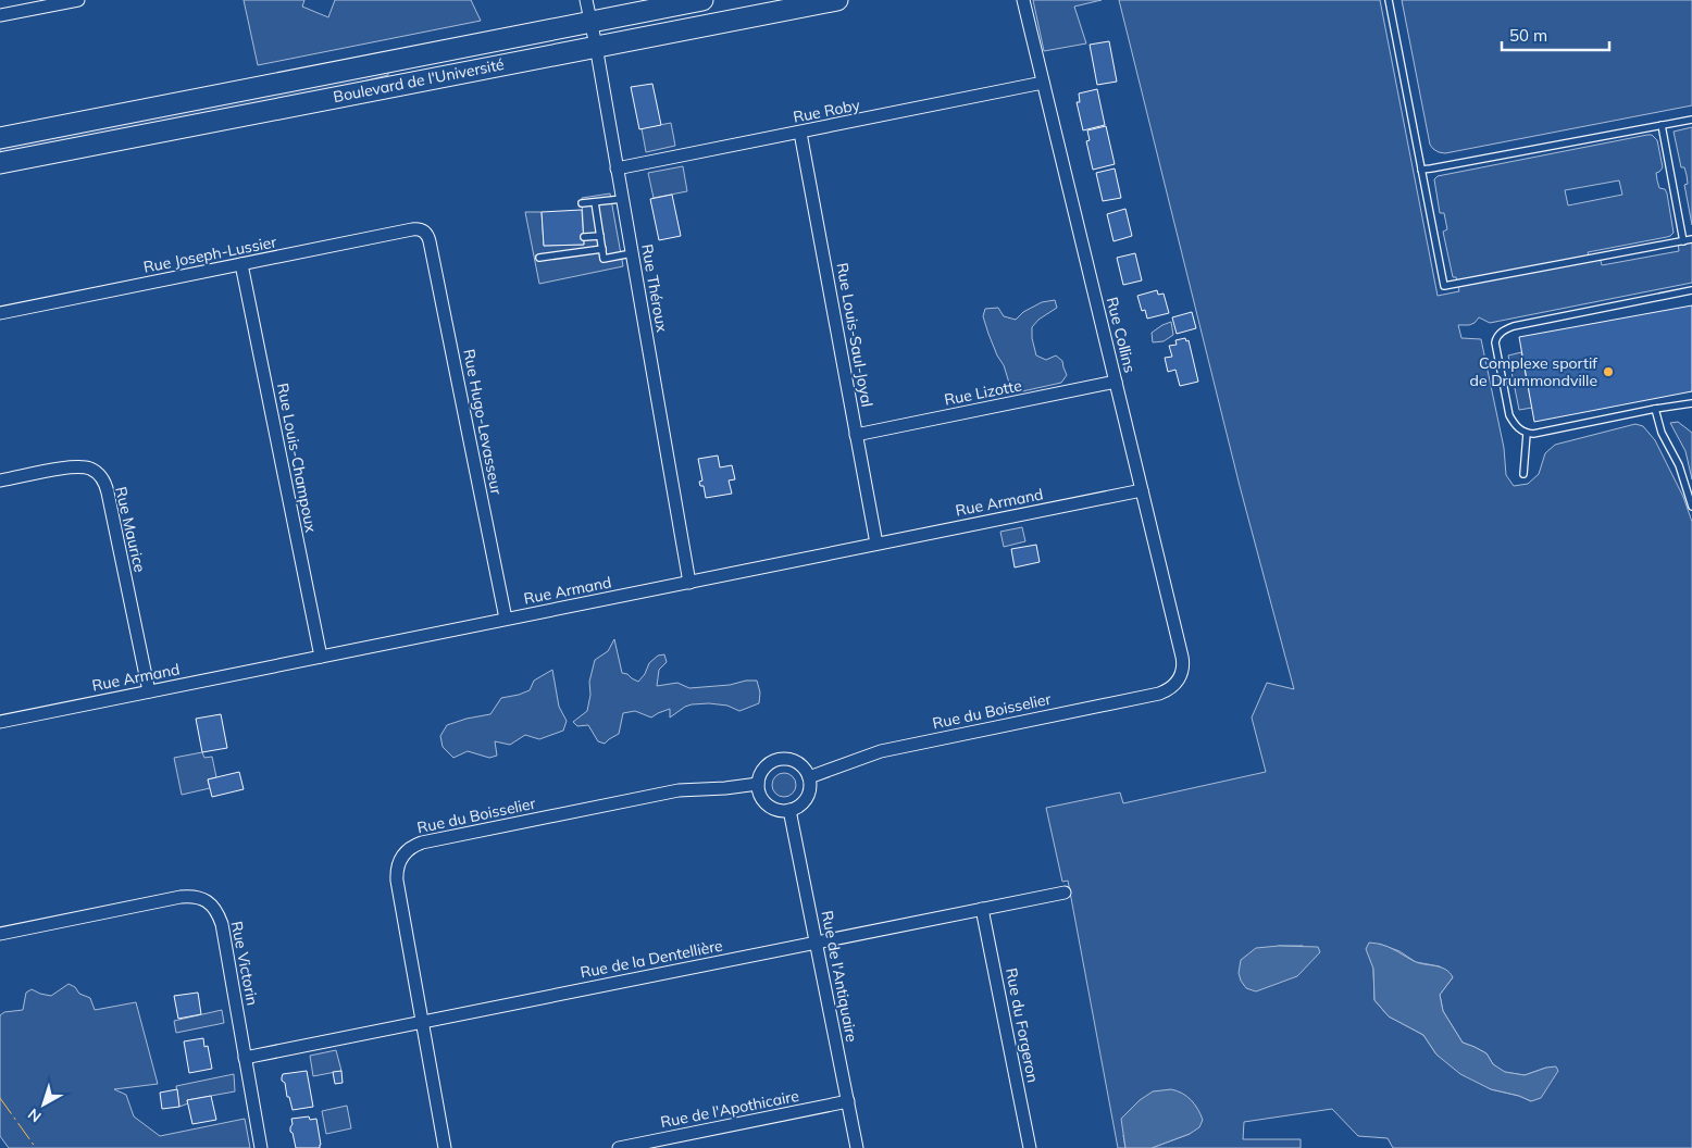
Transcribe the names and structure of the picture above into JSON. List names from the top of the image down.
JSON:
{
  "streets": {
    "main road": ["Boulevard de l'Université"],
    "street": [
      "Rue Roby",
      "Rue Joseph-Lussier",
      "Rue Théroux",
      "Rue Louis-Saul-Joyal",
      "Rue Collins",
      "Rue Lizotte",
      "Rue Hugo-Levasseur",
      "Rue Louis-Champoux",
      "Rue Armand",
      "Rue Maurice",
      "Rue du Boisselier",
      "Rue de la Dentellière",
      "Rue Victorin",
      "Rue de l'Antiquaire",
      "Rue du Forgeron",
      "Rue de l'Apothicaire"
    ]
  },
  "crossings": [
    ["Boulevard de l'Université", "Rue Théroux"],
    ["Rue Roby", "Rue Théroux"],
    ["Rue Roby", "Rue Louis-Saul-Joyal"],
    ["Rue Roby", "Rue Collins"],
    ["Rue Joseph-Lussier", "Rue Hugo-Levasseur"],
    ["Rue Joseph-Lussier", "Rue Louis-Champoux"],
    ["Rue Théroux", "Rue Armand"],
    ["Rue Louis-Saul-Joyal", "Rue Lizotte"],
    ["Rue Louis-Saul-Joyal", "Rue Armand"],
    ["Rue Collins", "Rue Lizotte"],
    ["Rue Collins", "Rue Armand"],
    ["Rue Collins", "Rue du Boisselier"],
    ["Rue Hugo-Levasseur", "Rue Armand"],
    ["Rue Louis-Champoux", "Rue Armand"],
    ["Rue Armand", "Rue Maurice"],
    ["Rue du Boisselier", "Rue de la Dentellière"],
    ["Rue du Boisselier", "Rue de l'Antiquaire"],
    ["Rue de la Dentellière", "Rue Victorin"],
    ["Rue de la Dentellière", "Rue de l'Antiquaire"],
    ["Rue de la Dentellière", "Rue du Forgeron"],
    ["Rue de l'Antiquaire", "Rue de l'Apothicaire"]
  ],
  "places": ["Complexe sportif de Drummondville"],
  "scale_bar": "50 m",
  "north": "bottom left"
}
